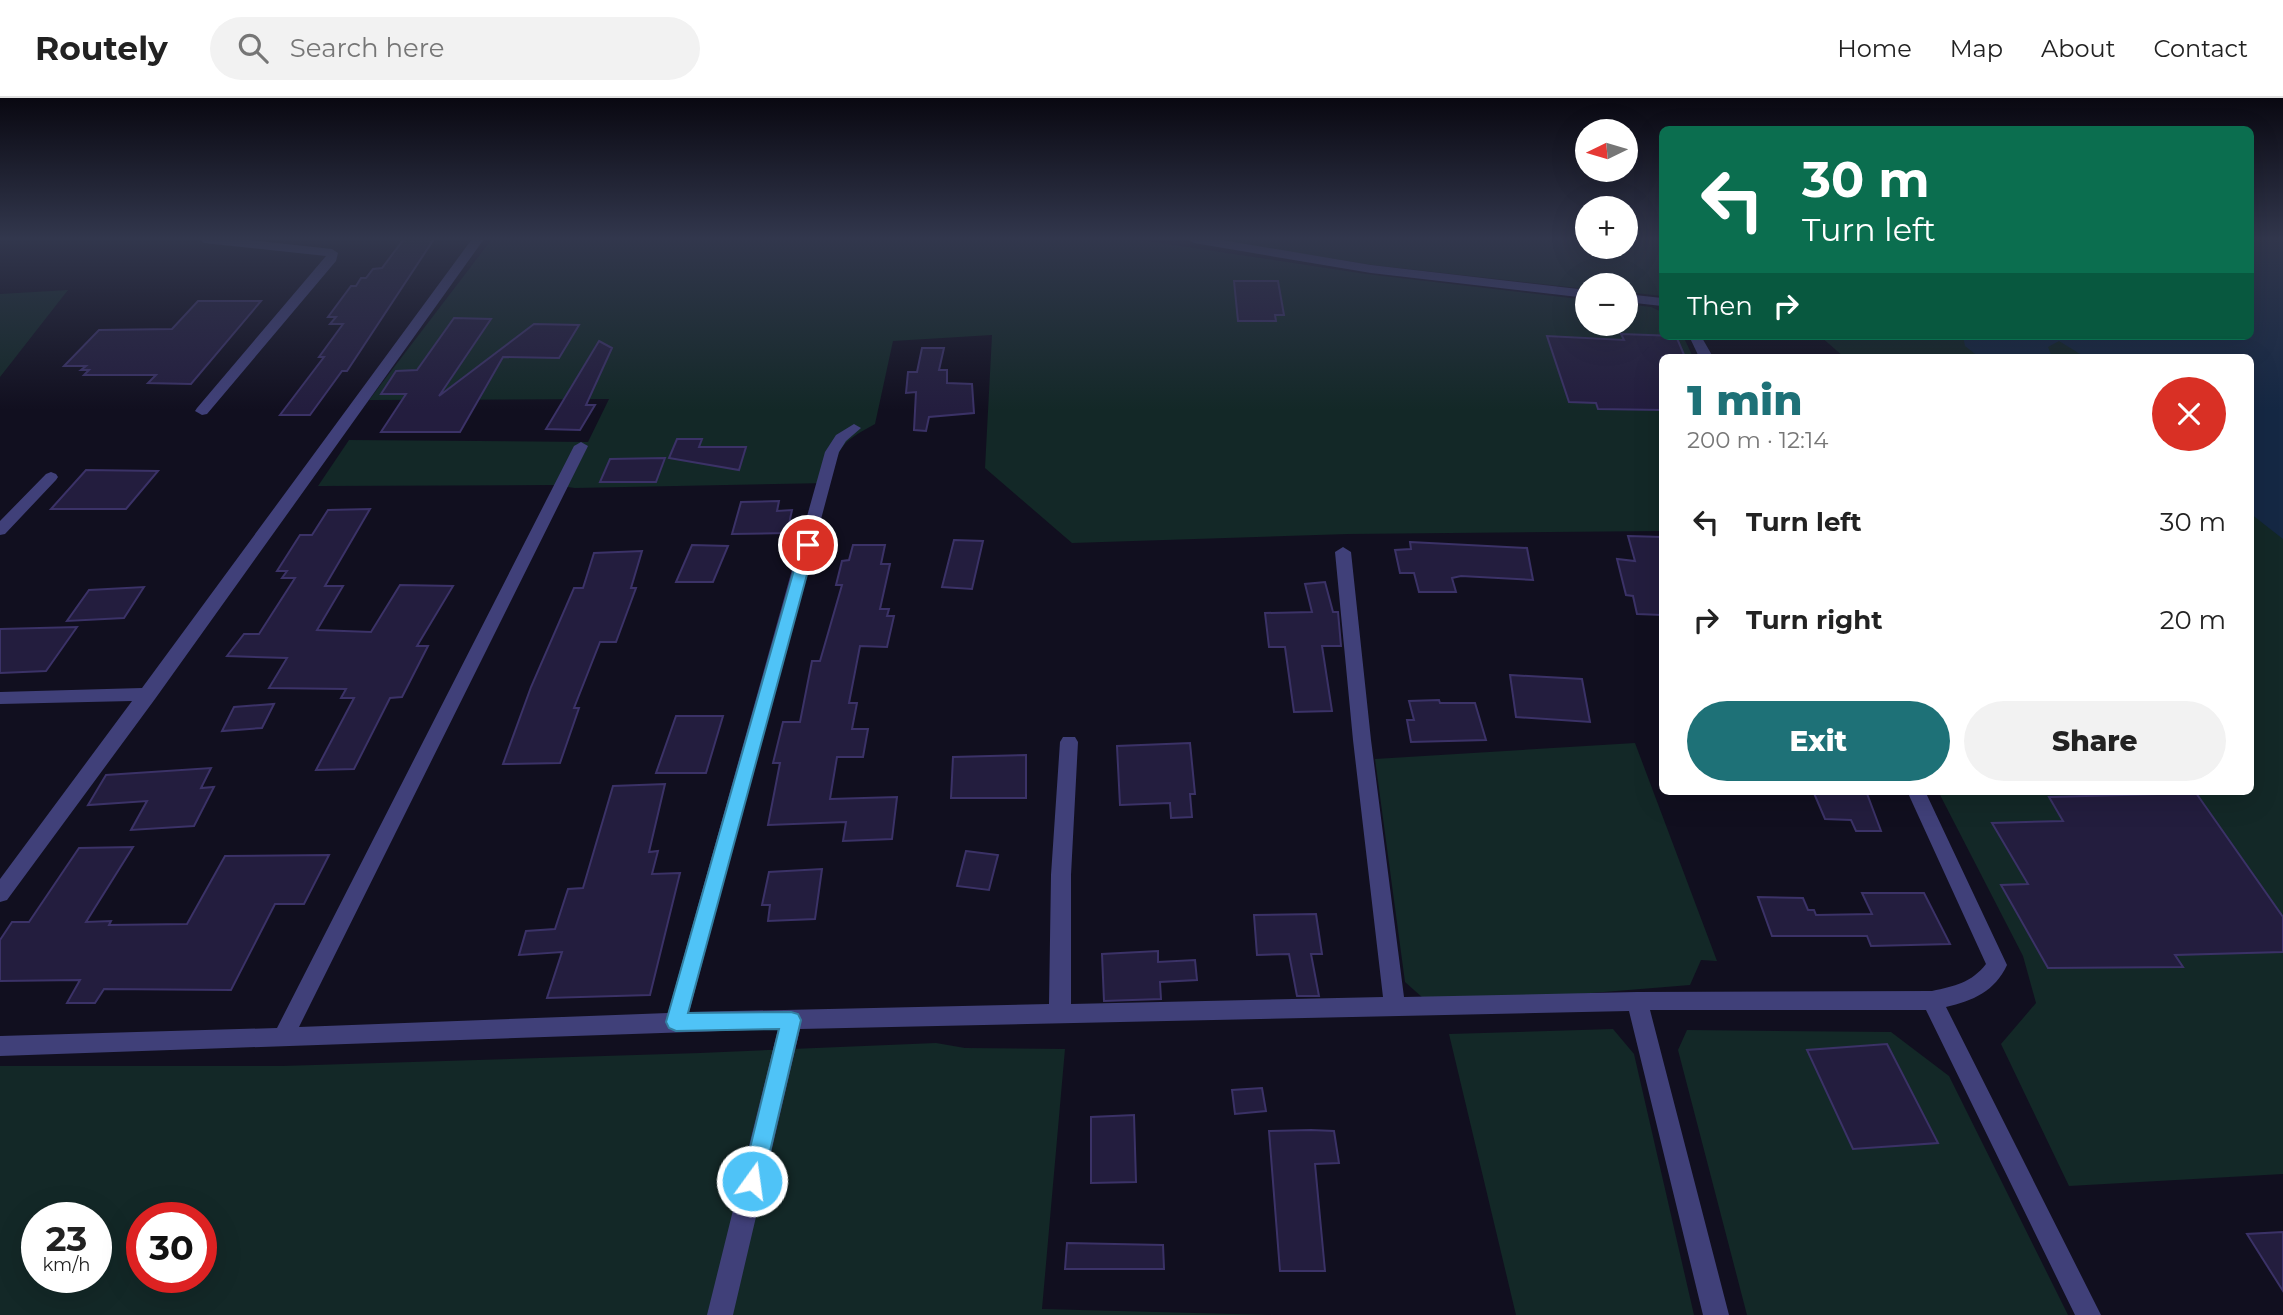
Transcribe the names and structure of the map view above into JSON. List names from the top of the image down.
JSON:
{
  "north": "left",
  "page": {
    "header": "Routely",
    "search": "Search here",
    "nav": [
      "Home",
      "Map",
      "About",
      "Contact"
    ],
    "map_buttons": ["+", "−"],
    "turn": ["30 m", "Turn left"],
    "then": "Then",
    "heading": ["1 min", "200 m · 12:14"],
    "list": [
      {
        "name": "Turn left",
        "value": "30 m"
      },
      {
        "name": "Turn right",
        "value": "20 m"
      }
    ],
    "buttons": ["Exit", "Share"],
    "speed": "23 km/h",
    "limit": "30"
  }
}
